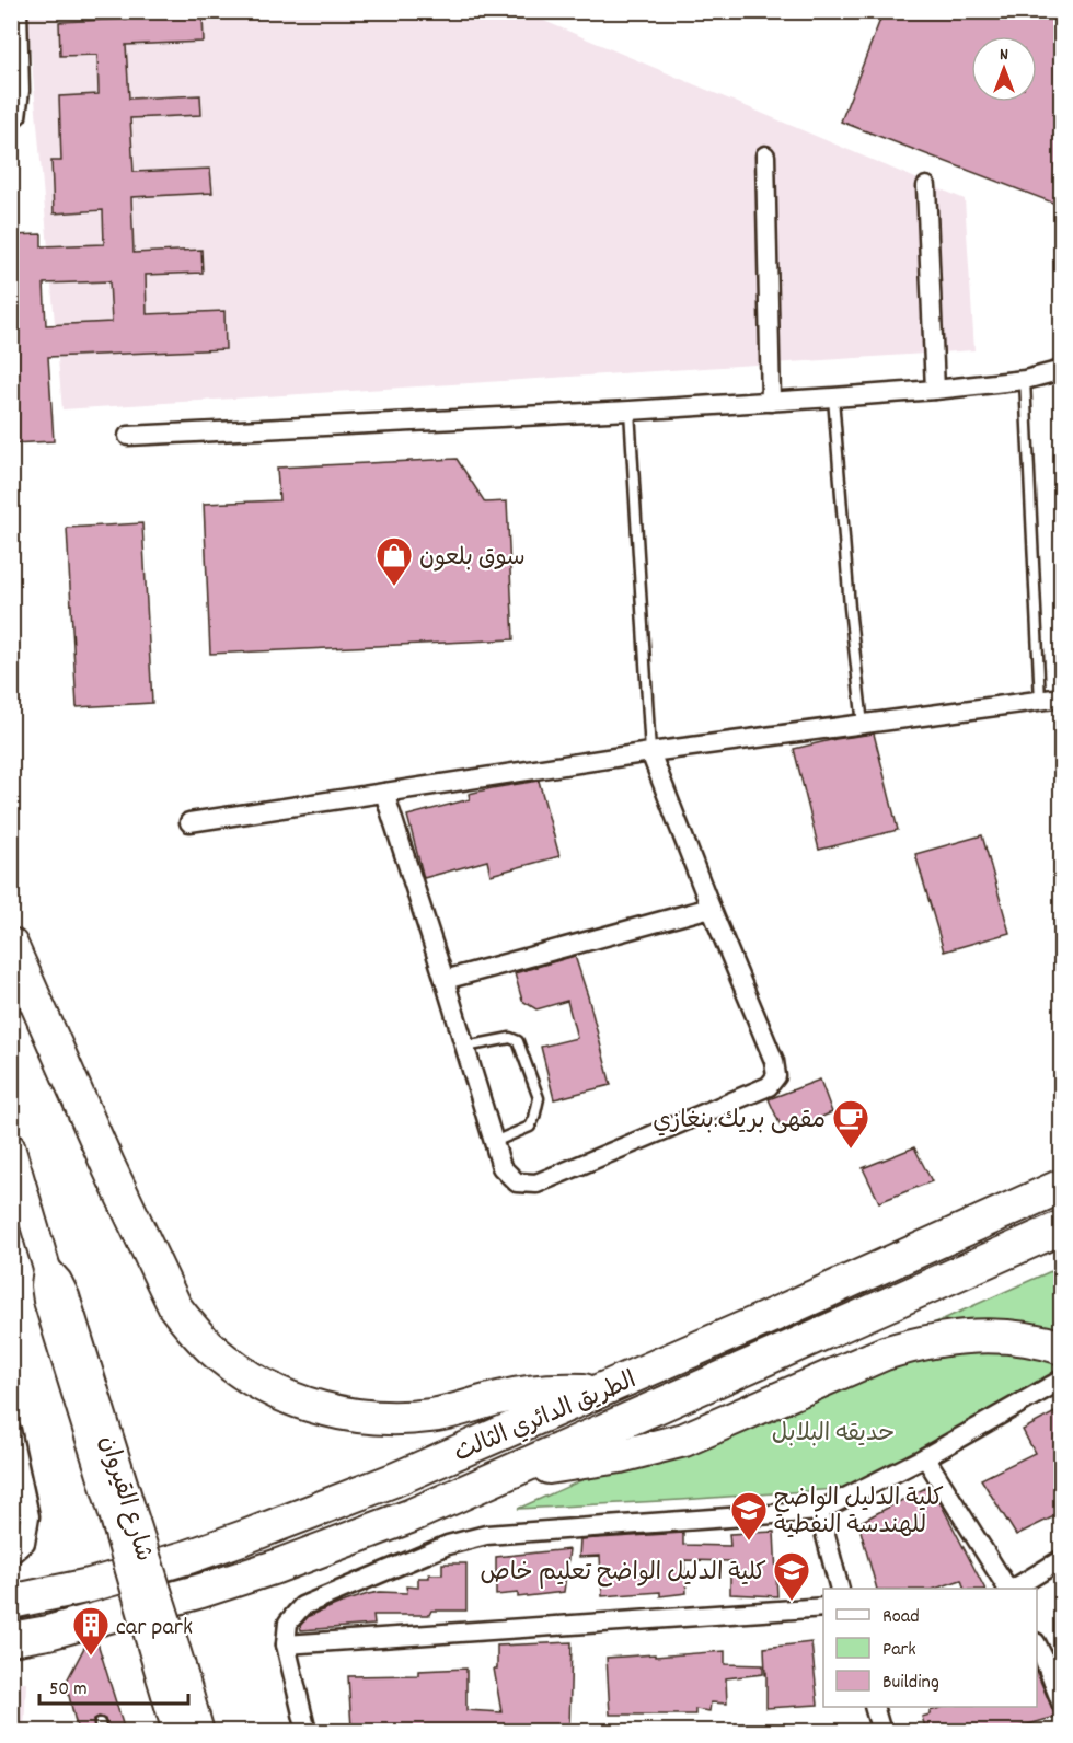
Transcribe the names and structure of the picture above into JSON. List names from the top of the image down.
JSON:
{
  "streets": {
    "highway": ["الطريق الدائري الثالث"],
    "main road": ["شارع القيروان"]
  },
  "parks": ["حديقه البلابل"],
  "places": {
    "shop": ["سوق بلعون"],
    "cafe": ["مقهى بريك.بنغازي"],
    "school or university": ["كلية الدليل الواضح للهندسة النفطية", "كلية الدليل الواضح تعليم خاص"],
    "building": ["car park"]
  },
  "legend": ["Road", "Park", "Building"],
  "scale_bar": "50 m",
  "north": "top"
}
